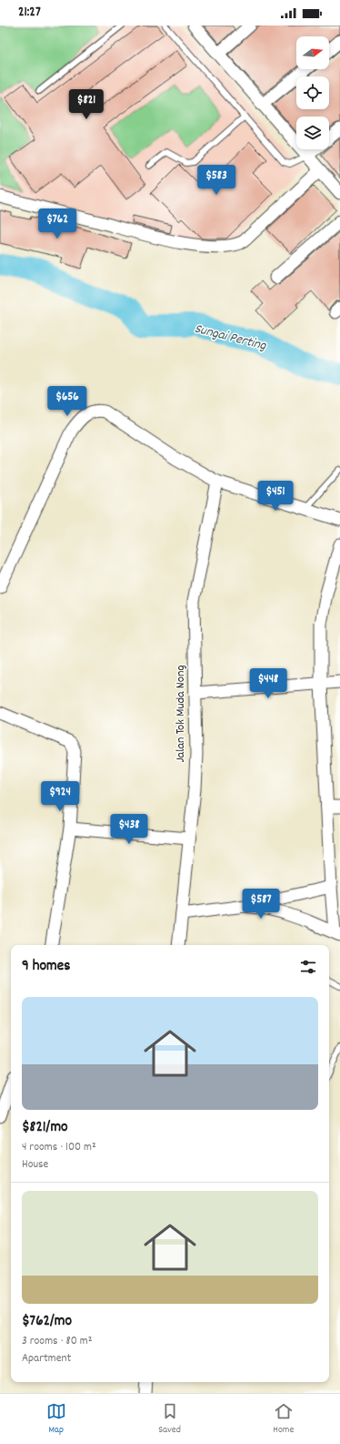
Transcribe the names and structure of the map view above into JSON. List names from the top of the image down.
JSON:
{
  "streets": {
    "street": ["Jalan Tok Muda Nong"]
  },
  "water": ["Sungai Perting"],
  "north": "right",
  "page": {
    "status": "21:27",
    "price": [
      "$821",
      "$583",
      "$762",
      "$656",
      "$451",
      "$448",
      "$924",
      "$438",
      "$587"
    ],
    "heading": "9 homes",
    "list": [
      {
        "name": "$821/mo",
        "note": "4 rooms · 100 m² · House"
      },
      {
        "name": "$762/mo",
        "note": "3 rooms · 80 m² · Apartment"
      }
    ],
    "tabs": ["Map", "Saved", "Home"]
  }
}
